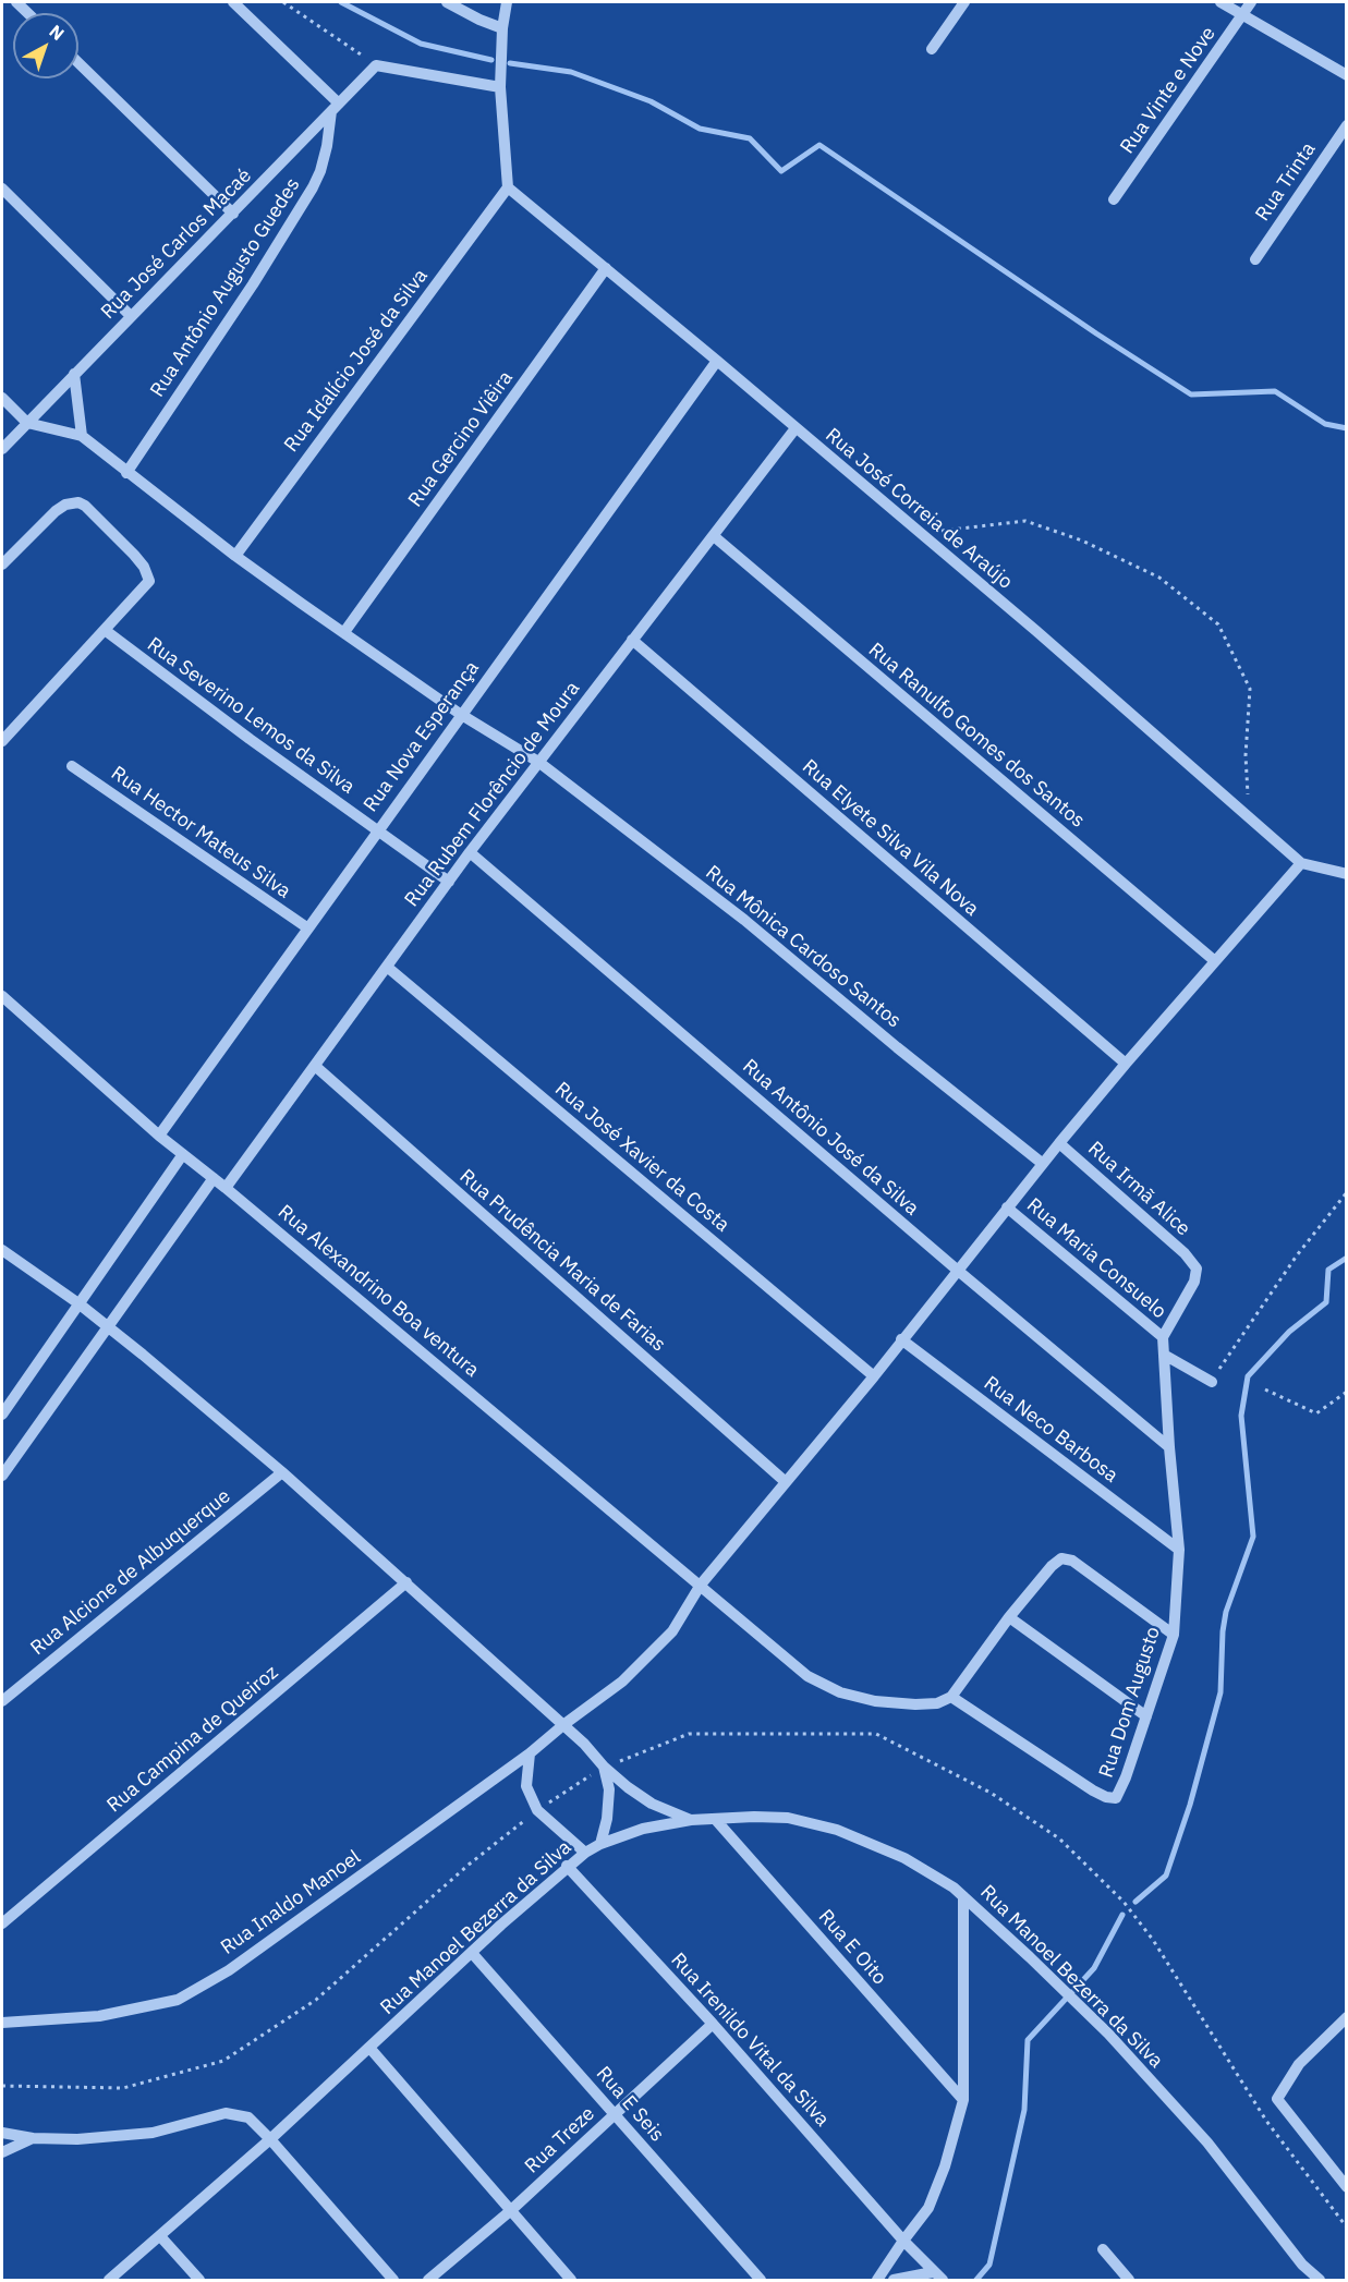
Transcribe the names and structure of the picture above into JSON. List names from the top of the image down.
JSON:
{
  "streets": {
    "street": [
      "Rua Vinte e Nove",
      "Rua Trinta",
      "Rua José Carlos Macaé",
      "Rua Antônio Augusto Guedes",
      "Rua Idalício José da Silva",
      "Rua Gercino Viêira",
      "Rua José Correia de Araújo",
      "Rua Severino Lemos da Silva",
      "Rua Ranulfo Gomes dos Santos",
      "Rua Nova Esperança",
      "Rua Rubem Florêncio de Moura",
      "Rua Hector Mateus Silva",
      "Rua Elyete Silva Vila Nova",
      "Rua Mônica Cardoso Santos",
      "Rua Antônio José da Silva",
      "Rua José Xavier da Costa",
      "Rua Irmã Alice",
      "Rua Maria Consuelo",
      "Rua Prudência Maria de Farias",
      "Rua Alexandrino Boa ventura",
      "Rua Neco Barbosa",
      "Rua Alcione de Albuquerque",
      "Rua Dom Augusto",
      "Rua Campina de Queiroz",
      "Rua Inaldo Manoel",
      "Rua Manoel Bezerra da Silva",
      "Rua E Oito",
      "Rua Irenildo Vital da Silva",
      "Rua E Seis",
      "Rua Treze"
    ]
  },
  "crossings": [
    ["Rua José Carlos Macaé", "Rua Antônio Augusto Guedes"],
    ["Rua Antônio Augusto Guedes", "Rua Mônica Cardoso Santos"],
    ["Rua Idalício José da Silva", "Rua José Correia de Araújo"],
    ["Rua Idalício José da Silva", "Rua Mônica Cardoso Santos"],
    ["Rua Gercino Viêira", "Rua José Correia de Araújo"],
    ["Rua Gercino Viêira", "Rua Mônica Cardoso Santos"],
    ["Rua José Correia de Araújo", "Rua Nova Esperança"],
    ["Rua José Correia de Araújo", "Rua Rubem Florêncio de Moura"],
    ["Rua José Correia de Araújo", "Rua Inaldo Manoel"],
    ["Rua Severino Lemos da Silva", "Rua Nova Esperança"],
    ["Rua Severino Lemos da Silva", "Rua Rubem Florêncio de Moura"],
    ["Rua Ranulfo Gomes dos Santos", "Rua Rubem Florêncio de Moura"],
    ["Rua Ranulfo Gomes dos Santos", "Rua Inaldo Manoel"],
    ["Rua Nova Esperança", "Rua Hector Mateus Silva"],
    ["Rua Nova Esperança", "Rua Mônica Cardoso Santos"],
    ["Rua Nova Esperança", "Rua Alexandrino Boa ventura"],
    ["Rua Rubem Florêncio de Moura", "Rua Elyete Silva Vila Nova"],
    ["Rua Rubem Florêncio de Moura", "Rua Mônica Cardoso Santos"],
    ["Rua Rubem Florêncio de Moura", "Rua Antônio José da Silva"],
    ["Rua Rubem Florêncio de Moura", "Rua José Xavier da Costa"],
    ["Rua Rubem Florêncio de Moura", "Rua Prudência Maria de Farias"],
    ["Rua Rubem Florêncio de Moura", "Rua Alexandrino Boa ventura"],
    ["Rua Elyete Silva Vila Nova", "Rua Inaldo Manoel"],
    ["Rua Mônica Cardoso Santos", "Rua Inaldo Manoel"],
    ["Rua Antônio José da Silva", "Rua Dom Augusto"],
    ["Rua Antônio José da Silva", "Rua Inaldo Manoel"],
    ["Rua José Xavier da Costa", "Rua Inaldo Manoel"],
    ["Rua Irmã Alice", "Rua Maria Consuelo"],
    ["Rua Irmã Alice", "Rua Dom Augusto"],
    ["Rua Irmã Alice", "Rua Inaldo Manoel"],
    ["Rua Maria Consuelo", "Rua Dom Augusto"],
    ["Rua Maria Consuelo", "Rua Inaldo Manoel"],
    ["Rua Prudência Maria de Farias", "Rua Inaldo Manoel"],
    ["Rua Alexandrino Boa ventura", "Rua Dom Augusto"],
    ["Rua Alexandrino Boa ventura", "Rua Inaldo Manoel"],
    ["Rua Neco Barbosa", "Rua Dom Augusto"],
    ["Rua Neco Barbosa", "Rua Inaldo Manoel"],
    ["Rua Manoel Bezerra da Silva", "Rua E Oito"],
    ["Rua Manoel Bezerra da Silva", "Rua Irenildo Vital da Silva"],
    ["Rua Manoel Bezerra da Silva", "Rua E Seis"],
    ["Rua Irenildo Vital da Silva", "Rua Treze"],
    ["Rua E Seis", "Rua Treze"]
  ],
  "north": "top right"
}
